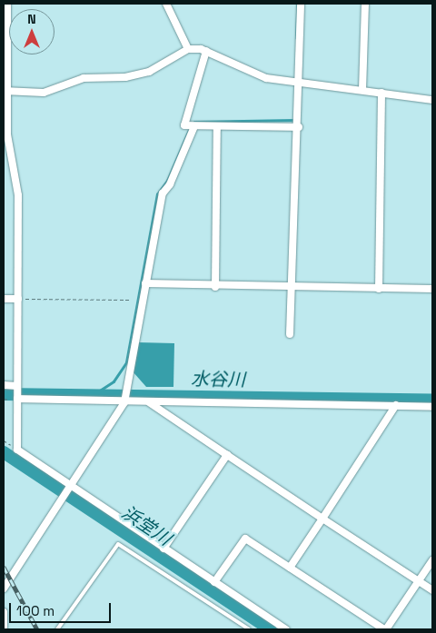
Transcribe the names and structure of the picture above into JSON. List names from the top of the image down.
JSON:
{
  "water": ["水谷川", "浜堂川"],
  "scale_bar": "100 m",
  "north": "top"
}
